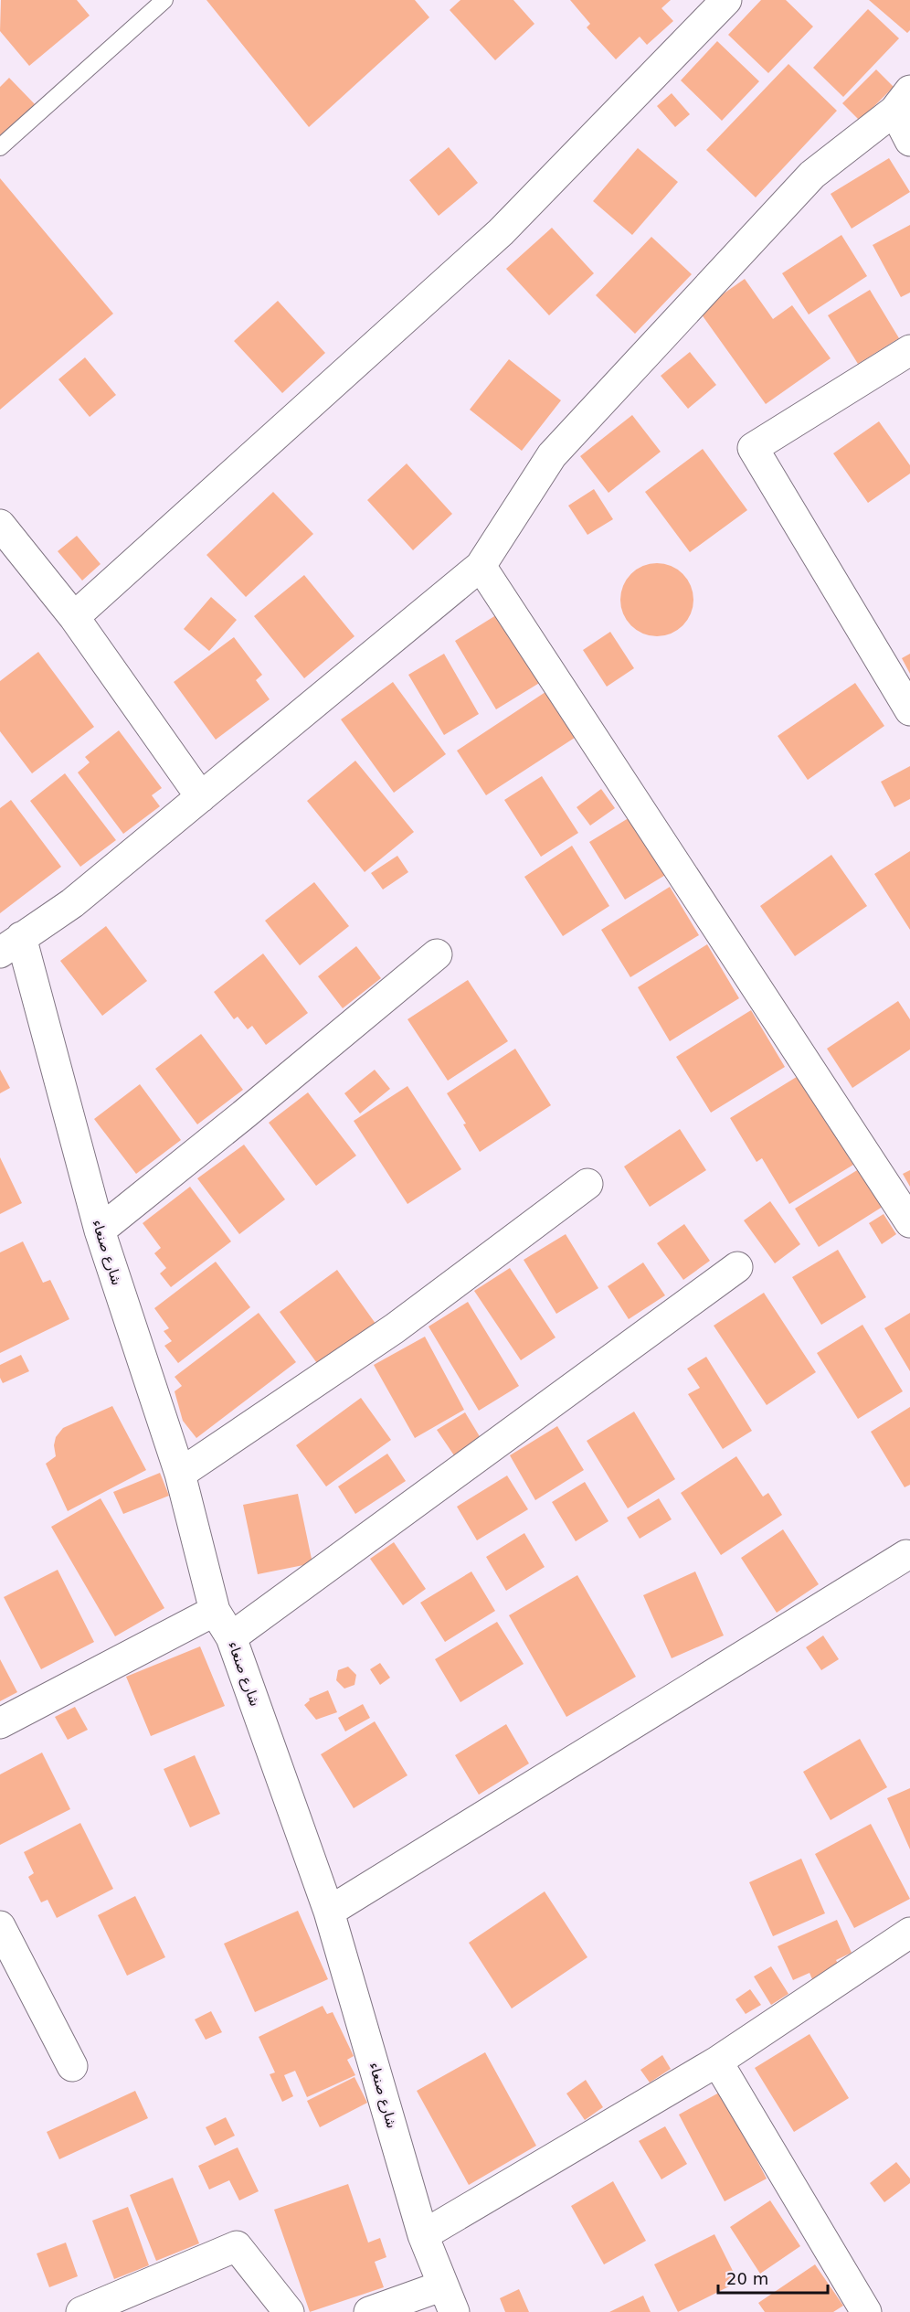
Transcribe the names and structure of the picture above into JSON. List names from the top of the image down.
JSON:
{
  "streets": {
    "street": ["شارع صنعاء"]
  },
  "scale_bar": "20 m"
}
